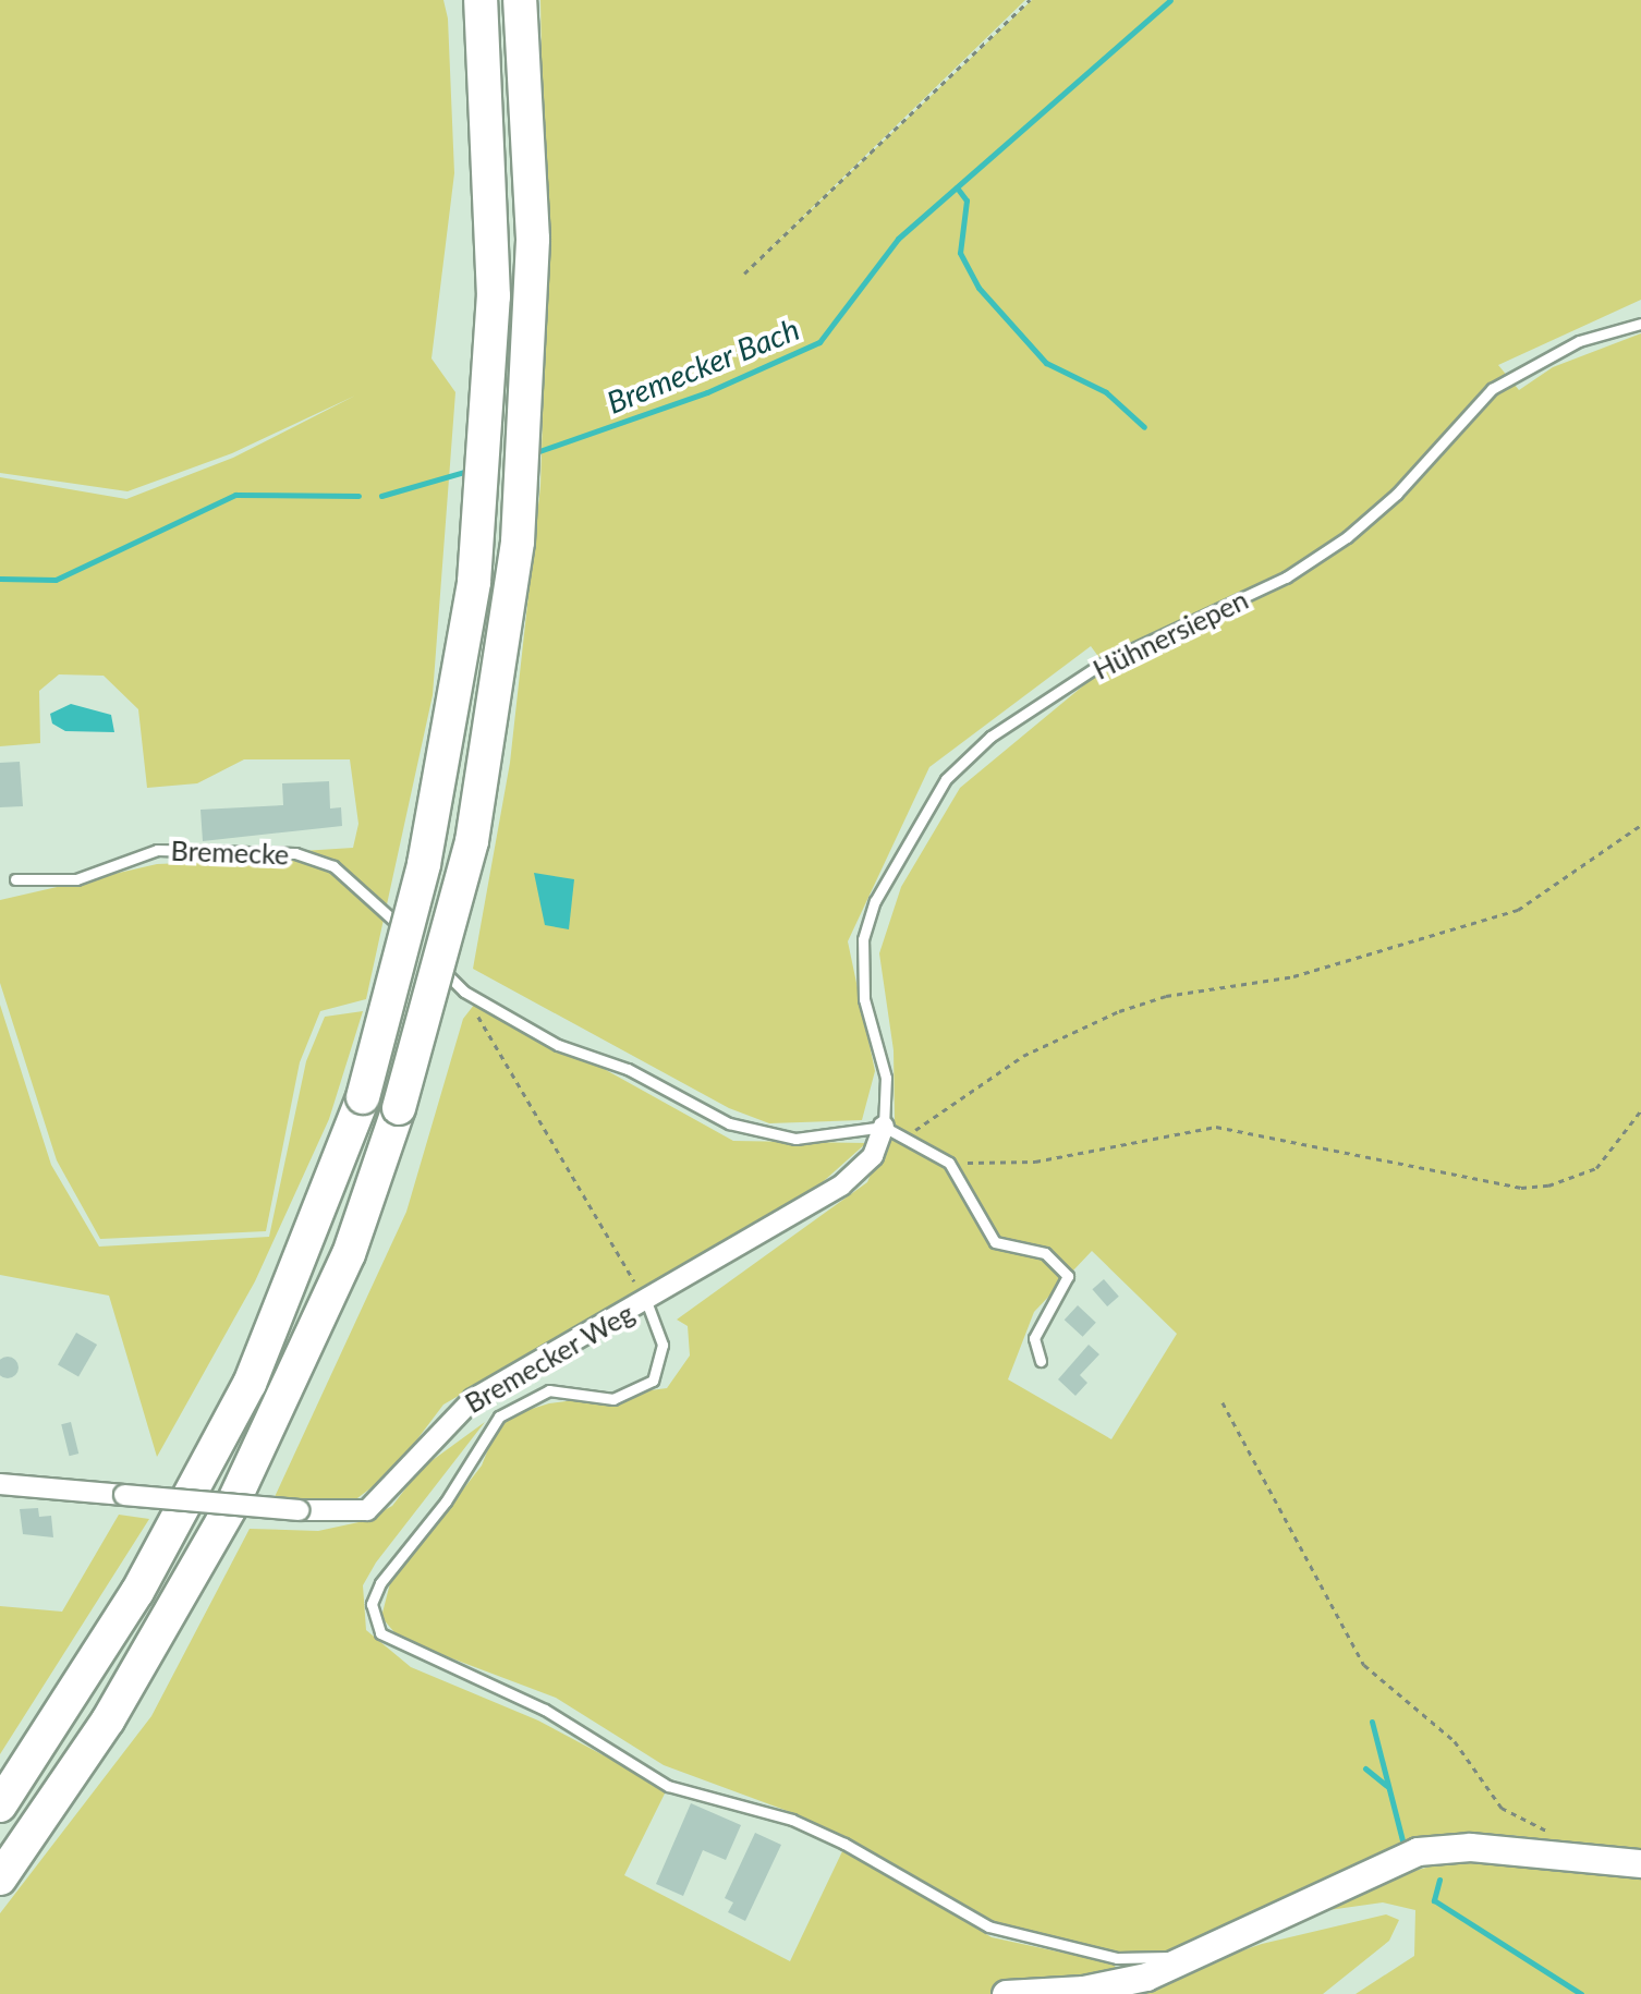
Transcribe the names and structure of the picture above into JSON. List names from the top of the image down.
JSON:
{
  "streets": {
    "street": ["Bremecker Weg"],
    "lane": ["Hühnersiepen", "Bremecke"]
  },
  "crossings": [
    ["Hühnersiepen", "Bremecker Weg"]
  ],
  "water": ["Bremecker Bach"]
}
